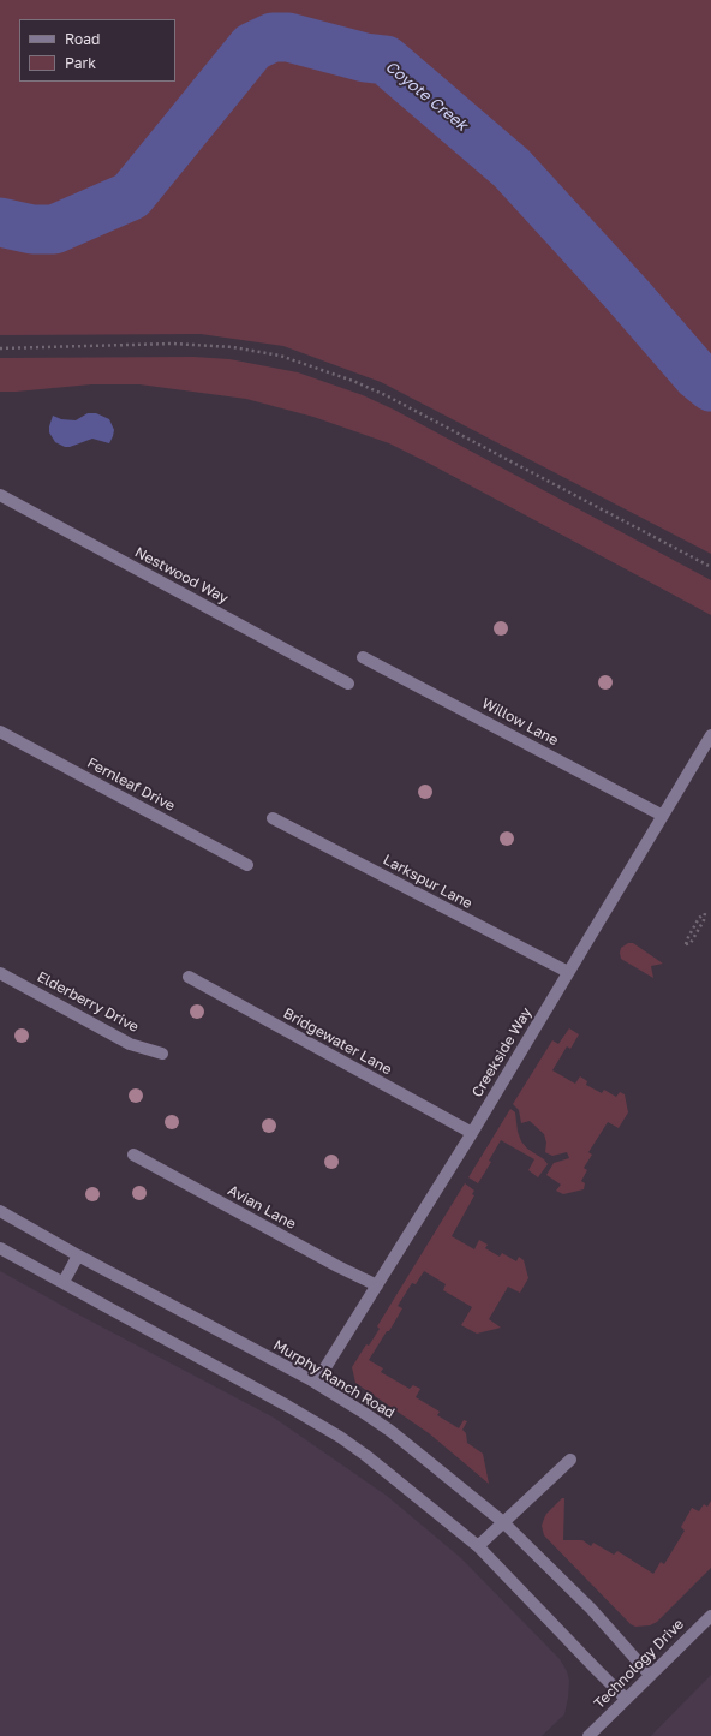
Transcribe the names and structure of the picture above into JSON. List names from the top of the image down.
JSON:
{
  "streets": {
    "street": [
      "Nestwood Way",
      "Willow Lane",
      "Fernleaf Drive",
      "Larkspur Lane",
      "Elderberry Drive",
      "Bridgewater Lane",
      "Creekside Way",
      "Avian Lane",
      "Murphy Ranch Road",
      "Technology Drive"
    ]
  },
  "crossings": [
    ["Willow Lane", "Creekside Way"],
    ["Larkspur Lane", "Creekside Way"],
    ["Bridgewater Lane", "Creekside Way"],
    ["Creekside Way", "Avian Lane"],
    ["Creekside Way", "Murphy Ranch Road"],
    ["Murphy Ranch Road", "Technology Drive"]
  ],
  "water": ["Coyote Creek"],
  "legend": ["Road", "Park"]
}
